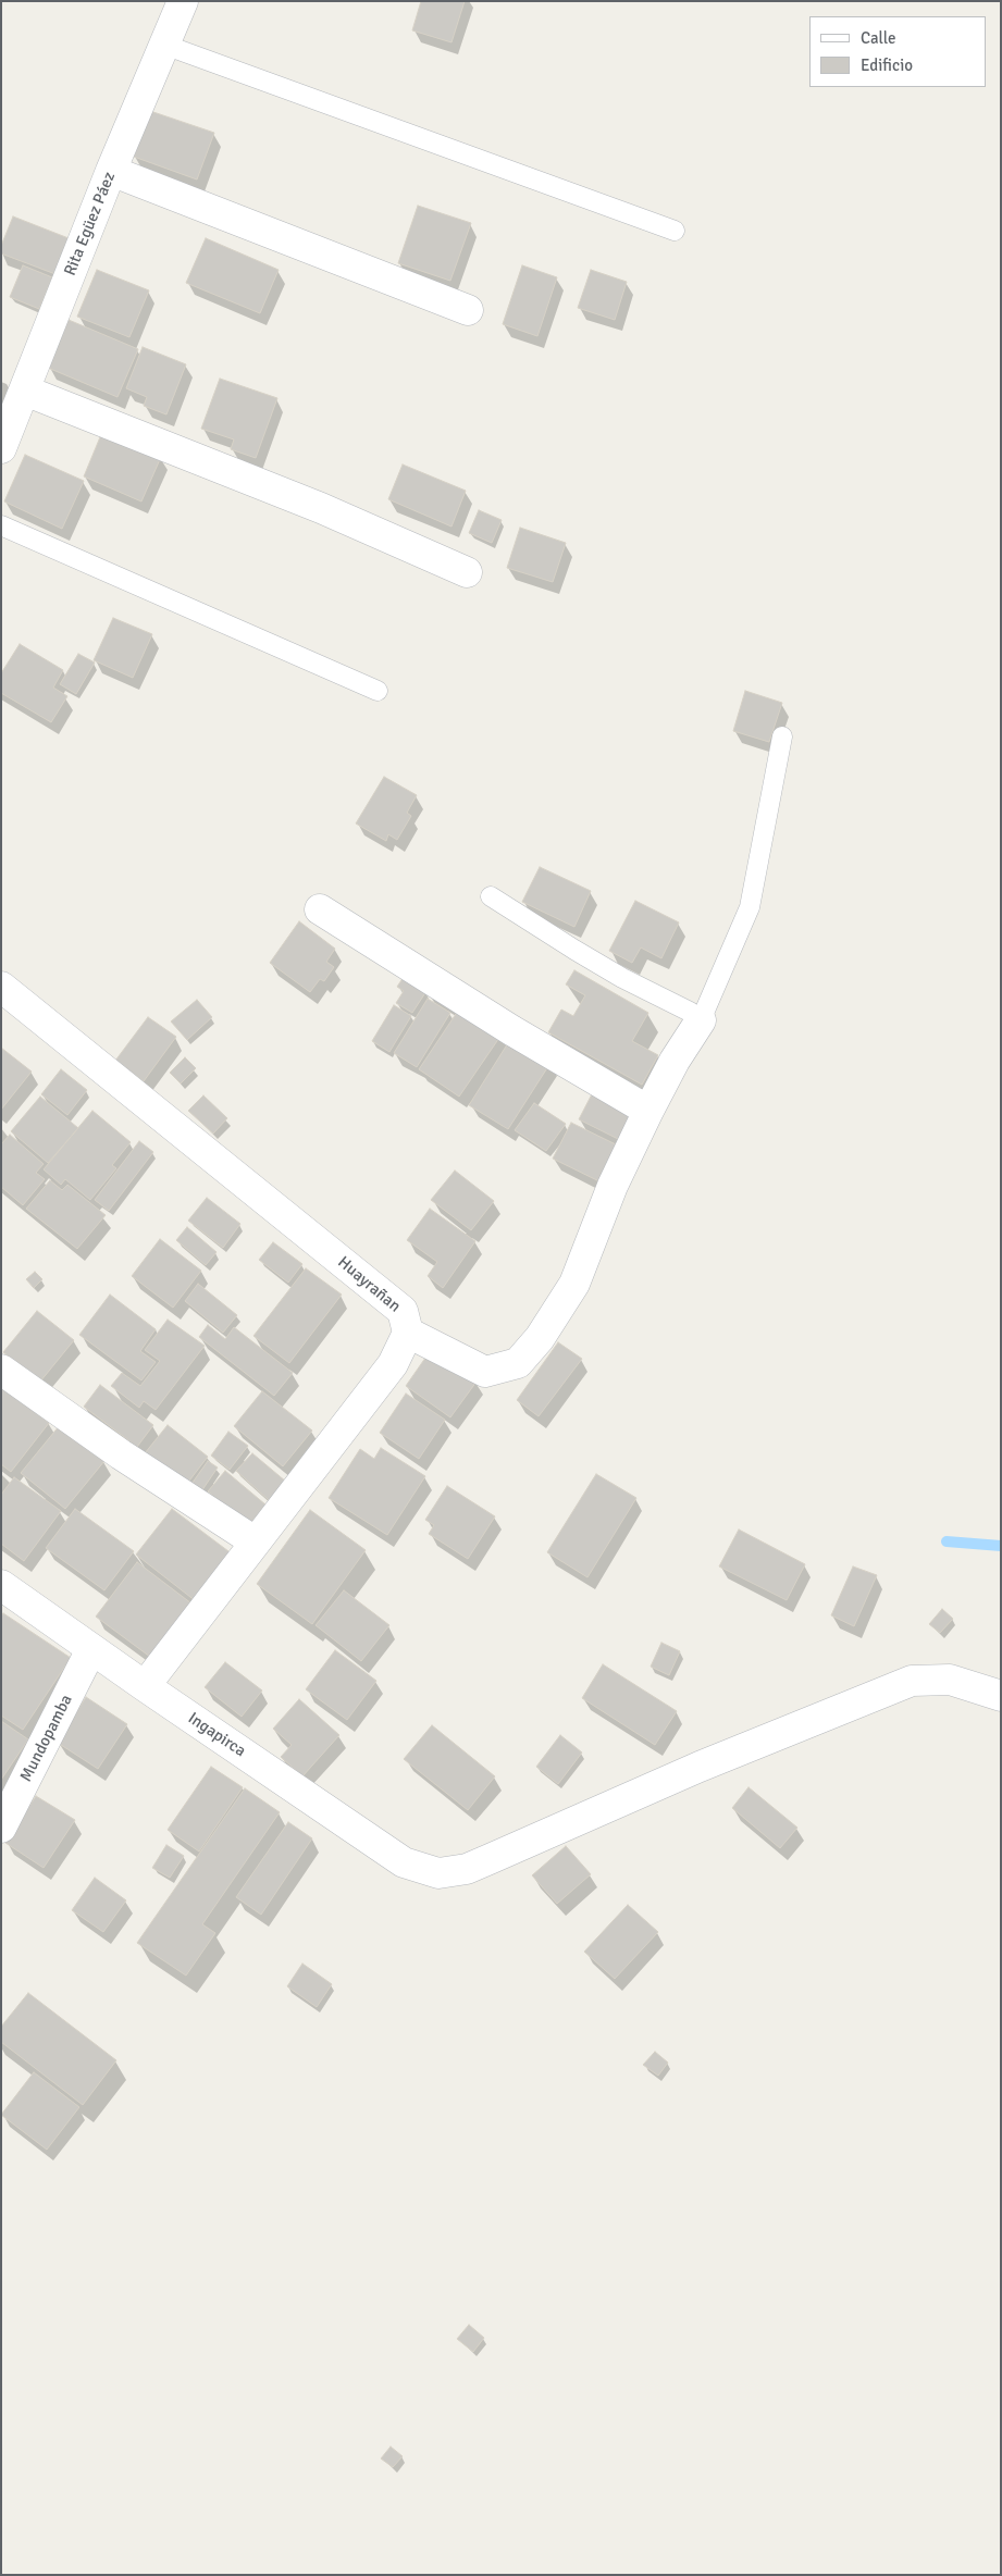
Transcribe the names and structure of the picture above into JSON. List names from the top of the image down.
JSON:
{
  "streets": {
    "street": [
      "Rita Egüez Páez",
      "Huayrañan",
      "Ingapirca",
      "Mundopamba"
    ]
  },
  "crossings": [
    ["Huayrañan", "Ingapirca"],
    ["Ingapirca", "Mundopamba"]
  ],
  "legend": ["Calle", "Edificio"]
}
